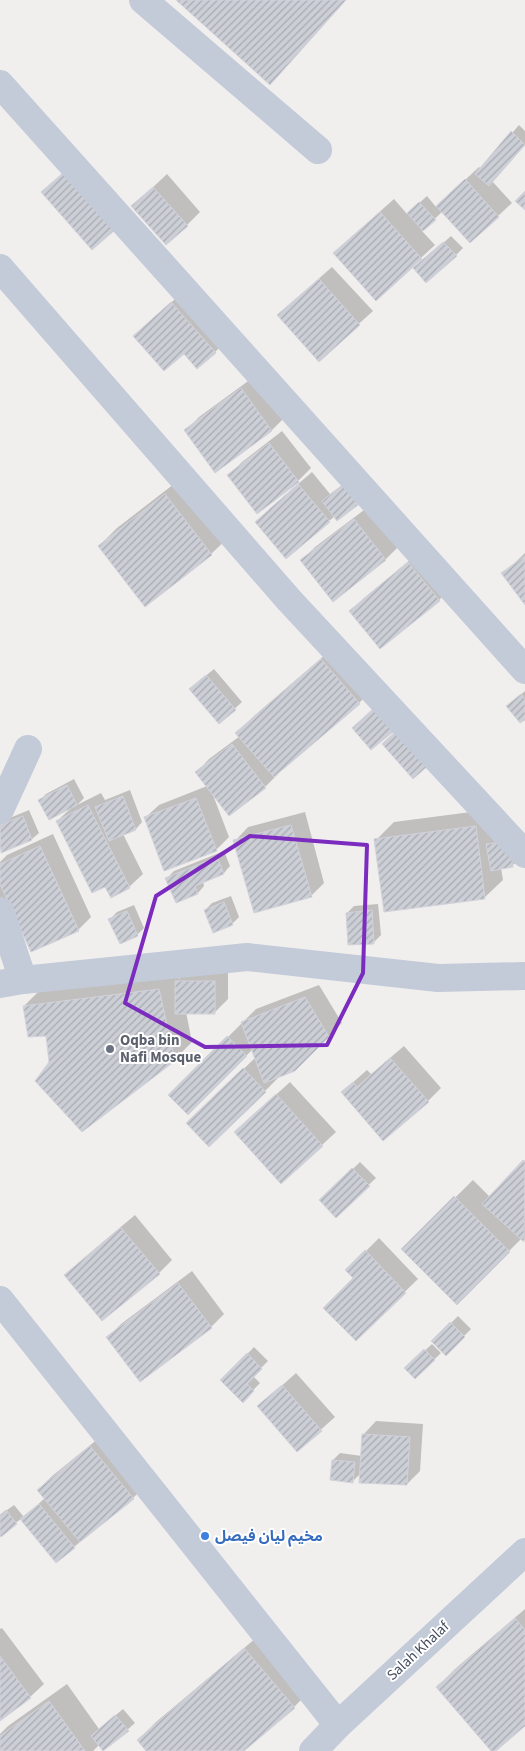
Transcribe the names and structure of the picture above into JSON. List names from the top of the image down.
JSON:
{
  "streets": {
    "street": ["Salah Khalaf"]
  },
  "places": ["Oqba bin Nafi Mosque", "مخيم ليان فيصل"]
}
